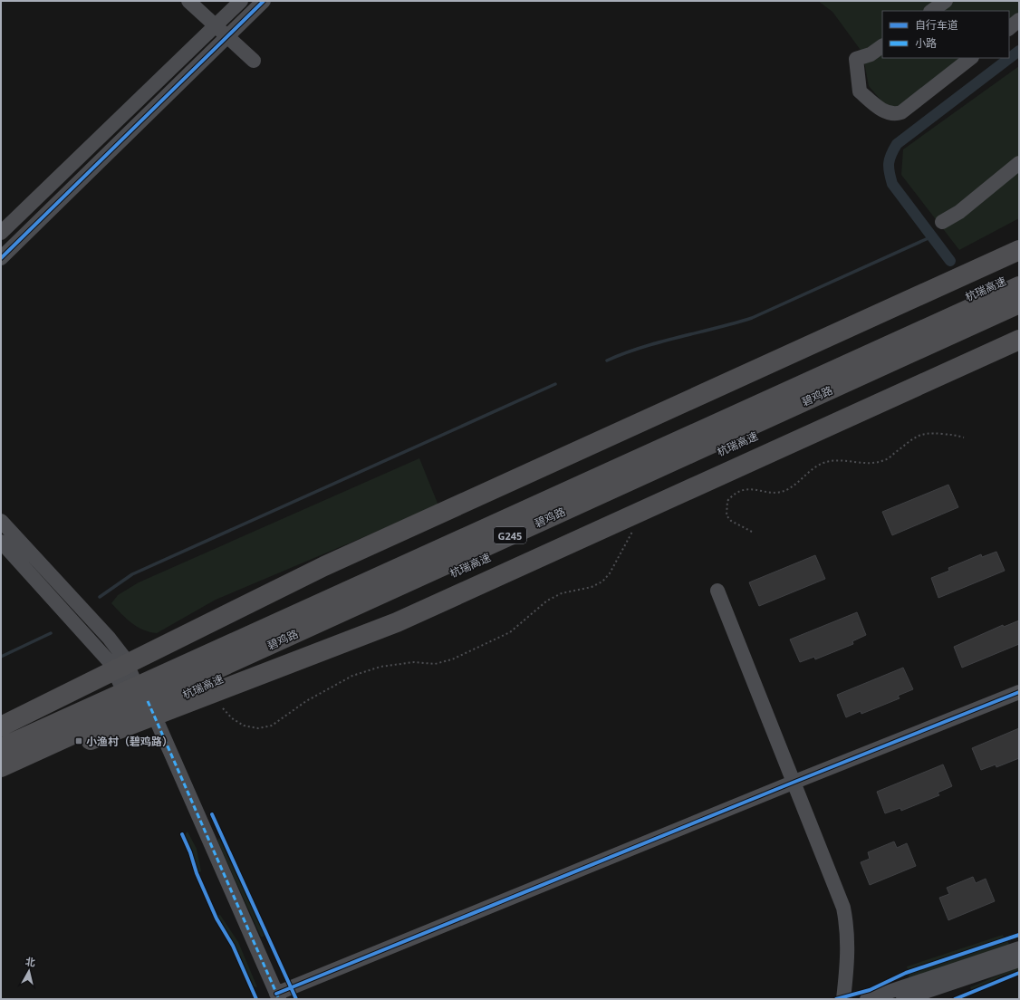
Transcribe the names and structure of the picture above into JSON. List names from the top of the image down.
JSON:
{
  "streets": {
    "highway": ["杭瑞高速", "碧鸡路", "G245"]
  },
  "places": {
    "transit": ["小渔村（碧鸡路）"]
  },
  "legend": ["自行车道", "小路"],
  "north": "top"
}
